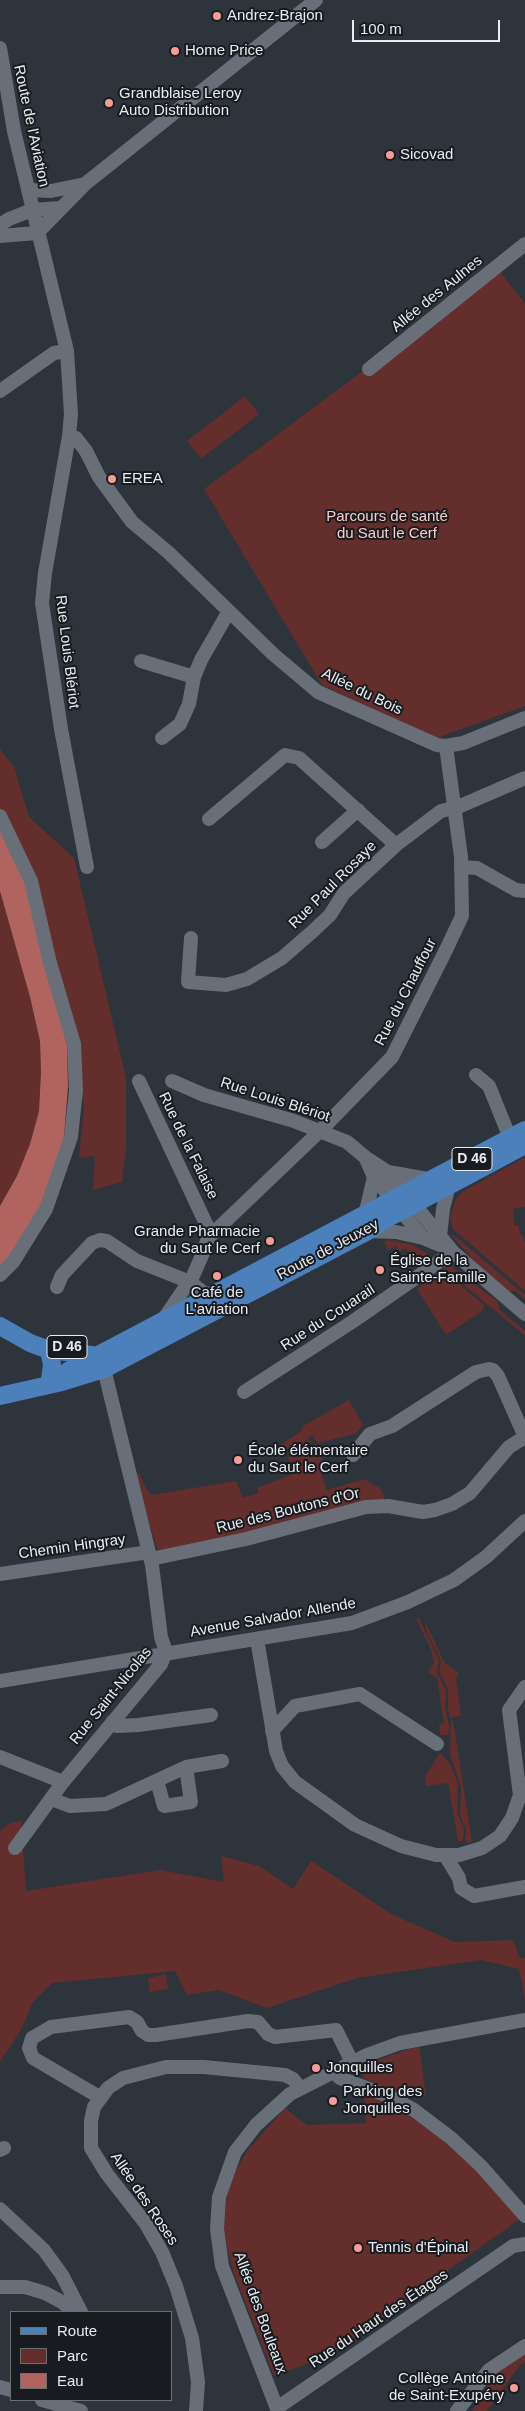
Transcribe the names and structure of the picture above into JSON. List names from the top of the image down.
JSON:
{
  "streets": {
    "main road": ["D 46", "Route de Jeuxey"],
    "street": [
      "Route de l'Aviation",
      "Allée des Aulnes",
      "Rue Louis Blériot",
      "Allée du Bois",
      "Rue Paul Rosaye",
      "Rue du Chauffour",
      "Rue de la Falaise",
      "Rue du Couarail",
      "Rue des Boutons d'Or",
      "Chemin Hingray",
      "Avenue Salvador Allende",
      "Rue Saint-Nicolas",
      "Allée des Roses",
      "Allée des Bouleaux",
      "Rue du Haut des Étages"
    ]
  },
  "crossings": [
    ["Route de l'Aviation", "Rue Louis Blériot"],
    ["Rue Louis Blériot", "Allée du Bois"],
    ["Rue Louis Blériot", "Rue du Chauffour"],
    ["Rue Louis Blériot", "Route de Jeuxey"],
    ["Allée du Bois", "Rue du Chauffour"],
    ["Rue Paul Rosaye", "Rue du Chauffour"],
    ["Rue du Chauffour", "Rue de la Falaise"],
    ["D 46", "Route de Jeuxey"],
    ["D 46", "Rue Saint-Nicolas"],
    ["Rue des Boutons d'Or", "Chemin Hingray"],
    ["Rue des Boutons d'Or", "Rue Saint-Nicolas"],
    ["Chemin Hingray", "Rue Saint-Nicolas"],
    ["Avenue Salvador Allende", "Rue Saint-Nicolas"],
    ["Allée des Roses", "Allée des Bouleaux"],
    ["Allée des Bouleaux", "Rue du Haut des Étages"]
  ],
  "parks": ["Parcours de santé du Saut le Cerf"],
  "places": [
    "Andrez-Brajon",
    "Home Price",
    "Grandblaise Leroy Auto Distribution",
    "Sicovad",
    "EREA",
    "Grande Pharmacie du Saut le Cerf",
    "Église de la Sainte-Famille",
    "Café de L'aviation",
    "École élémentaire du Saut le Cerf",
    "Jonquilles",
    "Parking des Jonquilles",
    "Tennis d'Épinal",
    "Collège Antoine de Saint-Exupéry"
  ],
  "legend": ["Route", "Parc", "Eau"],
  "scale_bar": "100 m"
}
